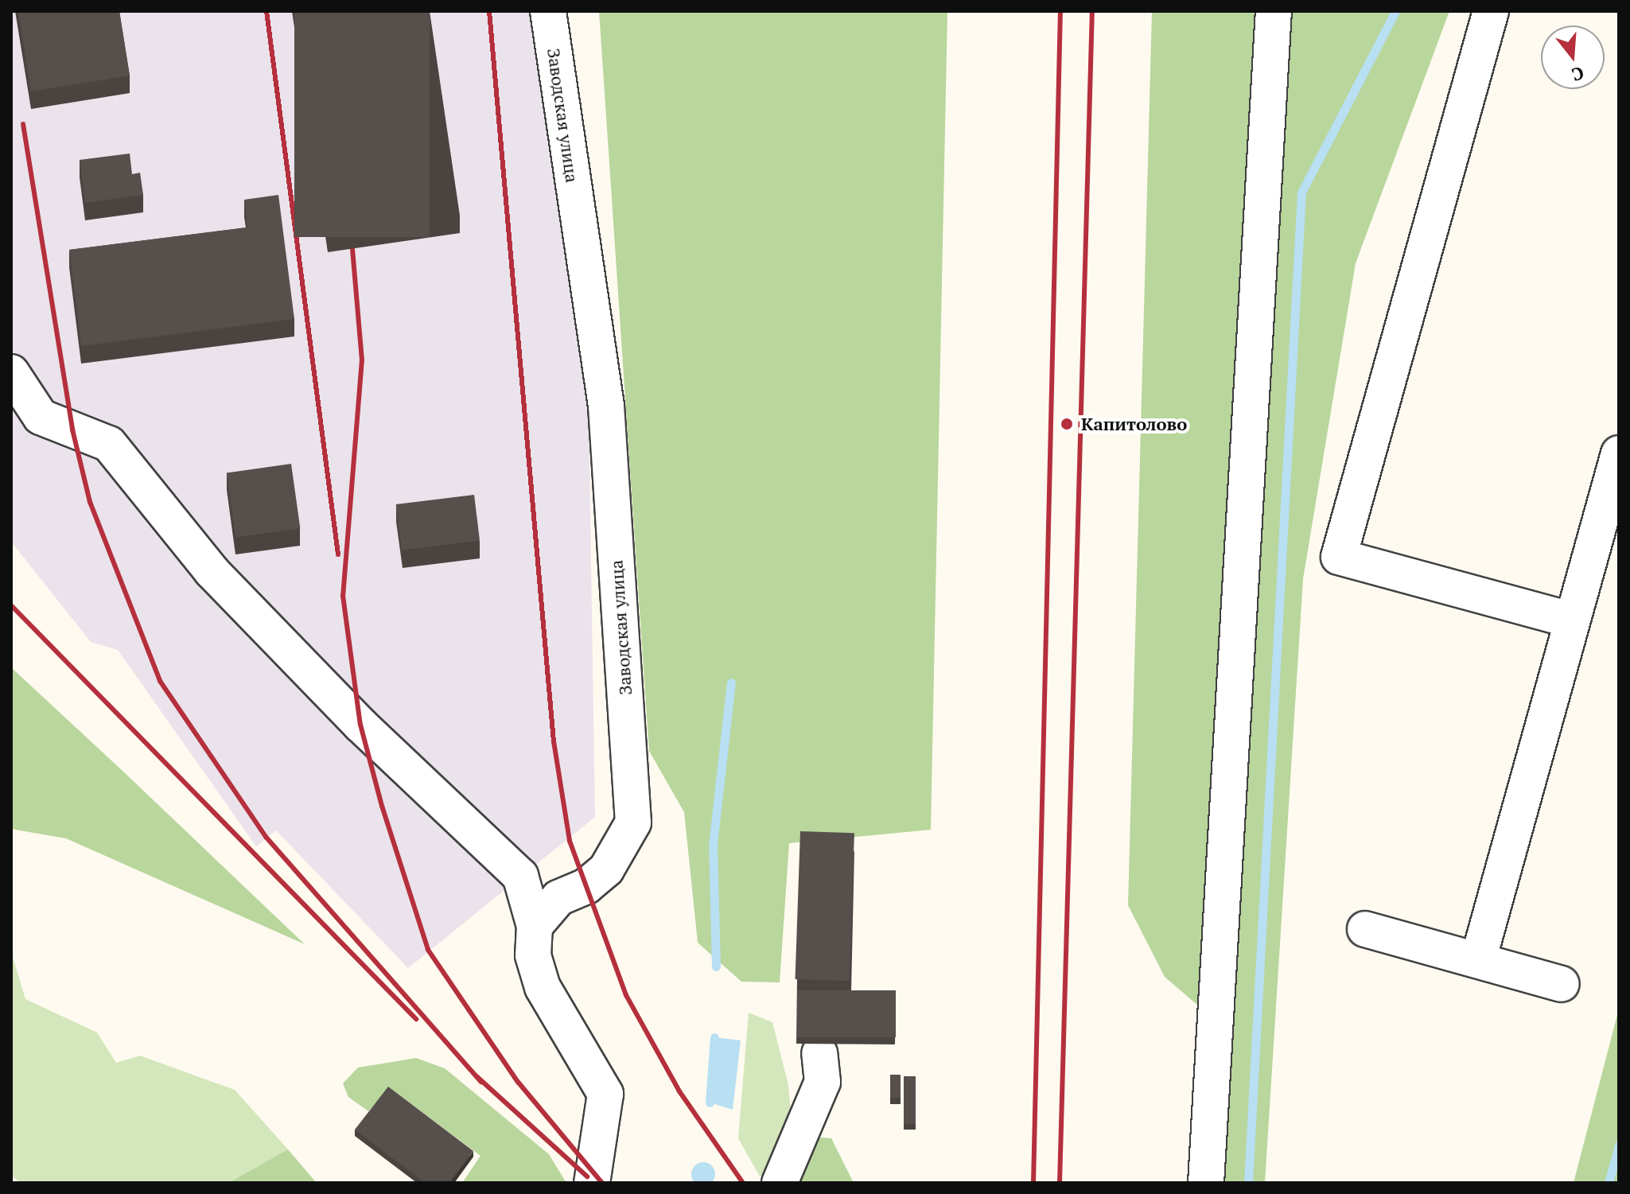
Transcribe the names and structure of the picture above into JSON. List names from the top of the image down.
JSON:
{
  "streets": {
    "street": ["Заводская улица"]
  },
  "places": ["Капитолово"],
  "north": "bottom"
}
